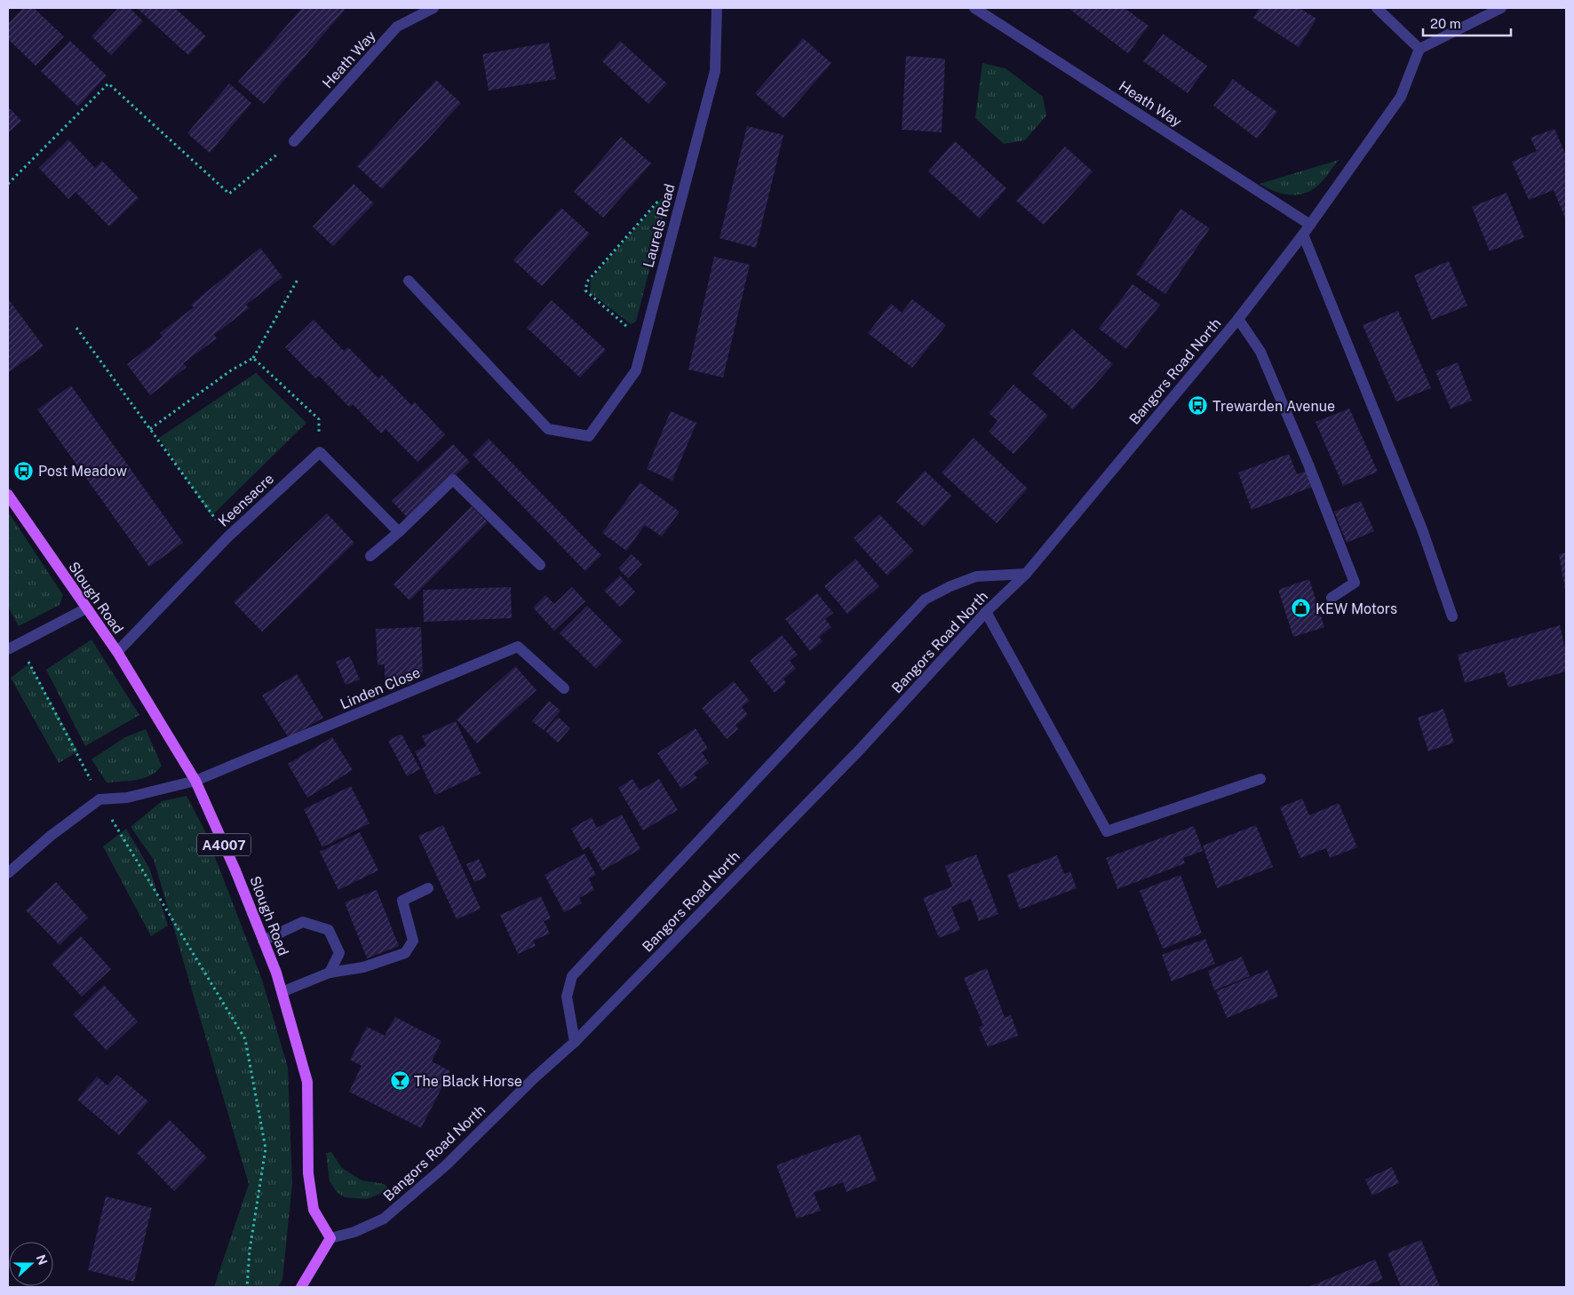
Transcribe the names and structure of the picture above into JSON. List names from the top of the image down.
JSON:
{
  "streets": {
    "main road": ["Slough Road", "A4007"],
    "street": [
      "Heath Way",
      "Laurels Road",
      "Bangors Road North",
      "Keensacre",
      "Linden Close"
    ]
  },
  "crossings": [
    ["Heath Way", "Bangors Road North"],
    ["Bangors Road North", "Slough Road"],
    ["Keensacre", "Slough Road"],
    ["Slough Road", "Linden Close"]
  ],
  "places": {
    "bus stop": ["Trewarden Avenue", "Post Meadow"],
    "shop": ["KEW Motors"],
    "bar": ["The Black Horse"]
  },
  "scale_bar": "20 m",
  "north": "right"
}
